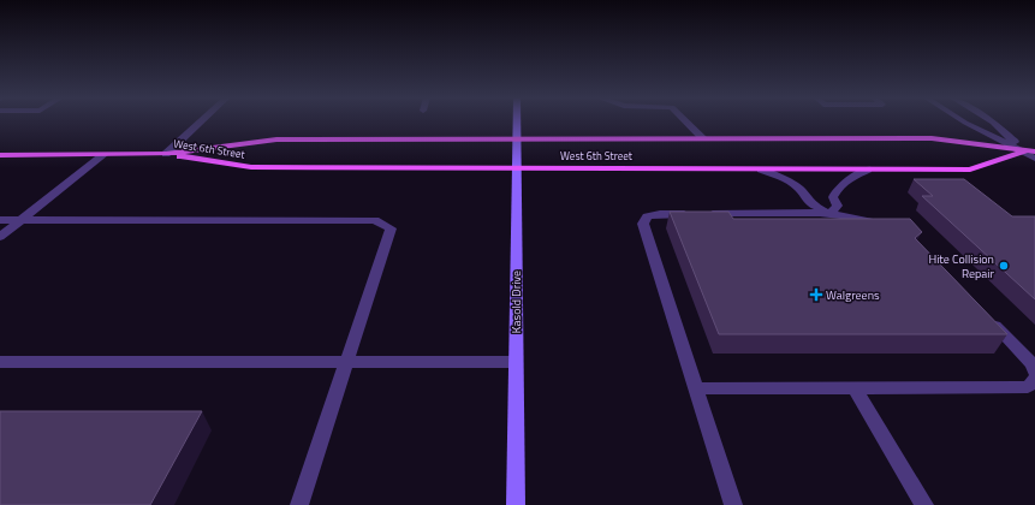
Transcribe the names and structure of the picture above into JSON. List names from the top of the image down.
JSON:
{
  "streets": {
    "main road": ["West 6th Street", "Kasold Drive"]
  },
  "crossings": [
    ["West 6th Street", "Kasold Drive"]
  ],
  "places": {
    "other": ["Hite Collision Repair"],
    "health": ["Walgreens"]
  }
}
